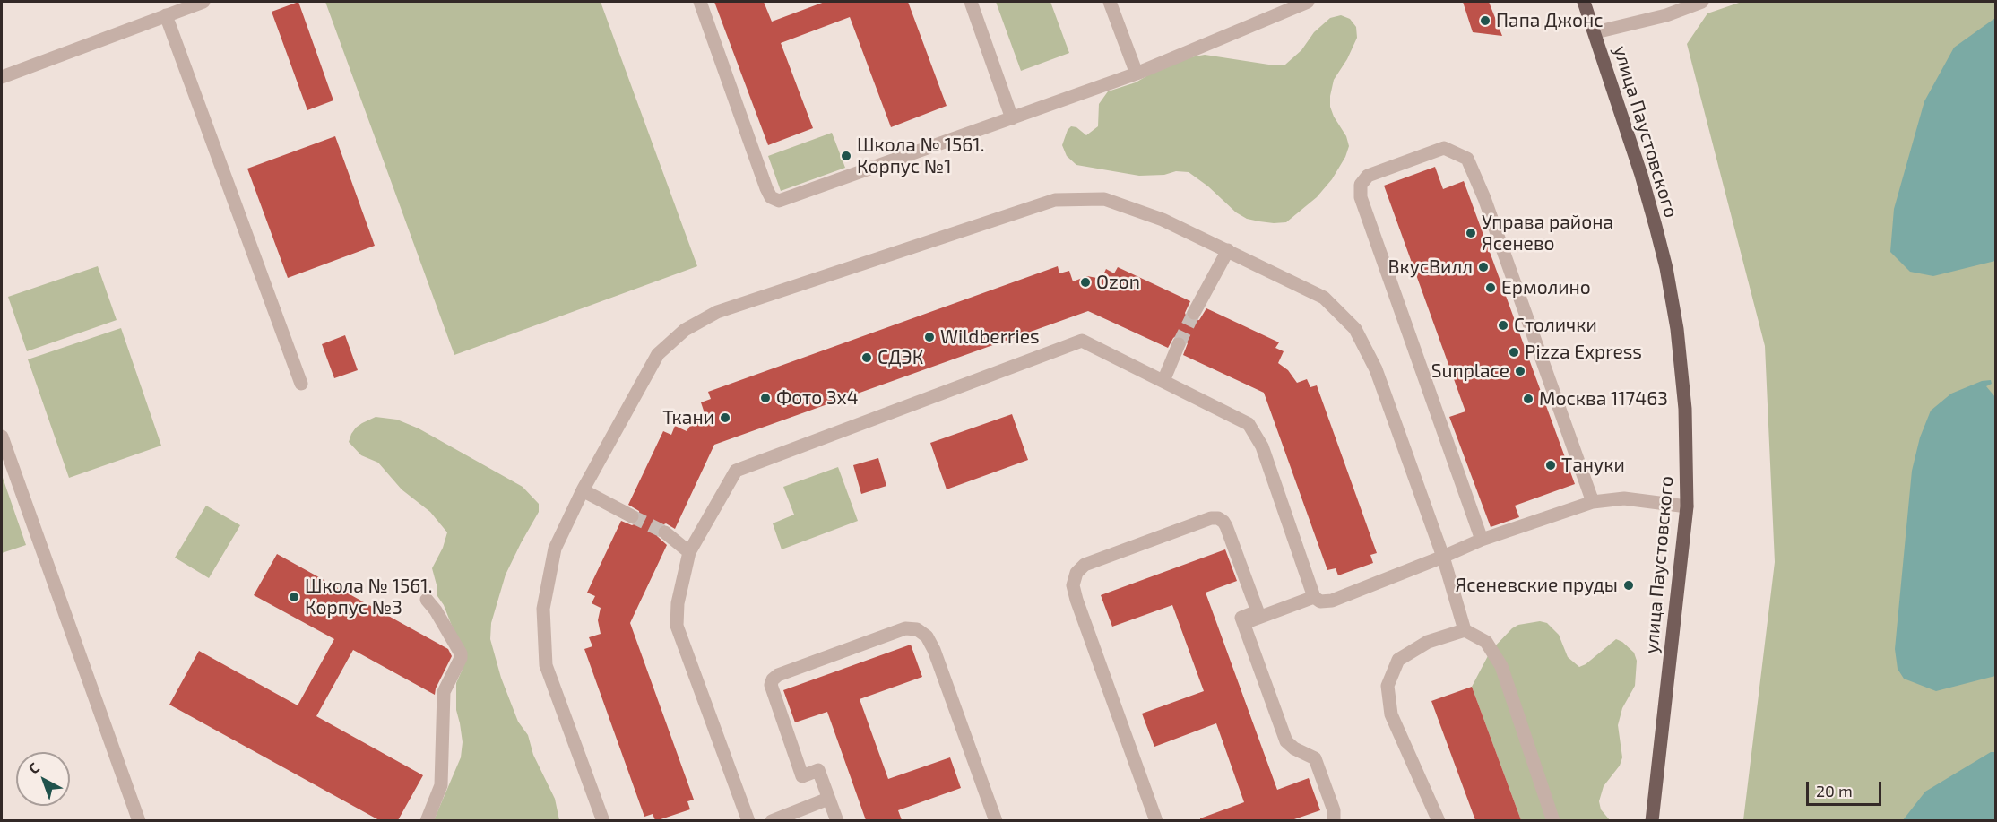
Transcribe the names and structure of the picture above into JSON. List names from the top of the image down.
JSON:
{
  "streets": {
    "main road": ["улица Паустовского"]
  },
  "places": [
    "Папа Джонс",
    "Школа № 1561. Корпус №1",
    "Управа района Ясенево",
    "ВкусВилл",
    "Ozon",
    "Ермолино",
    "Столички",
    "Wildberries",
    "Pizza Express",
    "СДЭК",
    "Sunplace",
    "Фото 3х4",
    "Москва 117463",
    "Ткани",
    "Тануки",
    "Ясеневские пруды",
    "Школа № 1561. Корпус №3"
  ],
  "scale_bar": "20 m",
  "north": "top left"
}
